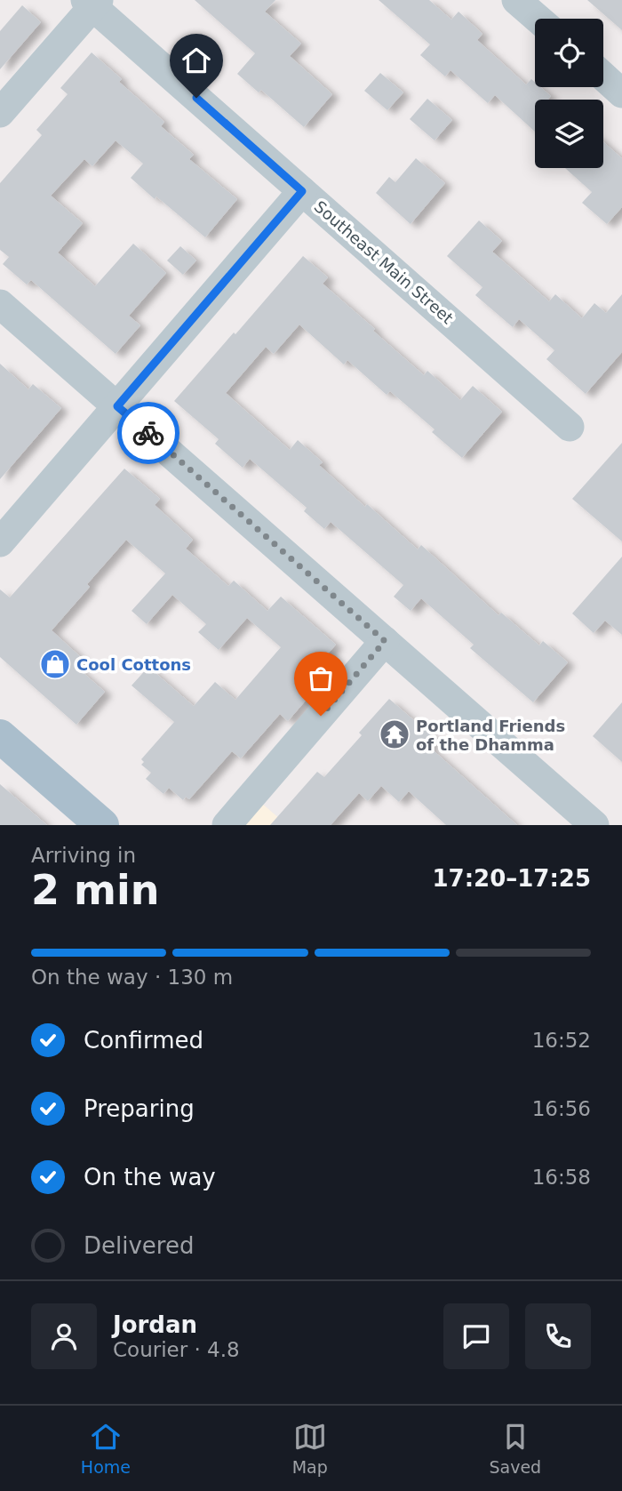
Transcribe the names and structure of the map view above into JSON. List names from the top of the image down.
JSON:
{
  "streets": {
    "street": ["Southeast Main Street"]
  },
  "places": {
    "shop": ["Cool Cottons"],
    "temple": ["Portland Friends of the Dhamma"]
  },
  "page": {
    "heading": ["2 min", "Arriving in", "17:20–17:25"],
    "panel": ["Jordan", "Courier · 4.8"],
    "bar": "On the way · 130 m",
    "list": [
      ["Confirmed", "16:52"],
      ["Preparing", "16:56"],
      ["On the way", "16:58"],
      "Delivered"
    ],
    "tabs": ["Home", "Map", "Saved"]
  }
}
